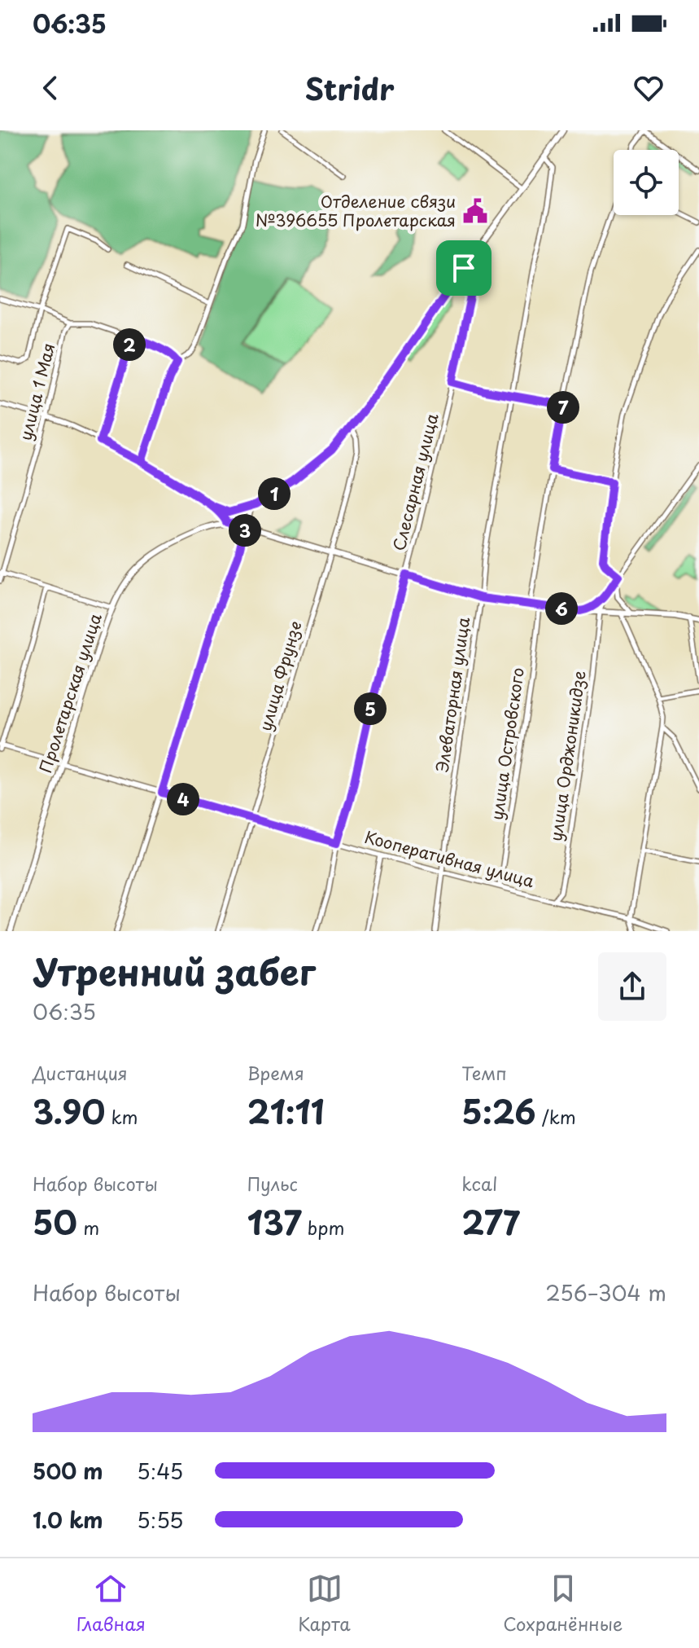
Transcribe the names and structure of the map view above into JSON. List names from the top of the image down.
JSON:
{
  "streets": {
    "main road": ["Пролетарская улица"],
    "street": [
      "улица 1 Мая",
      "Слесарная улица",
      "улица Фрунзе",
      "Элеваторная улица",
      "улица Островского",
      "улица Орджоникидзе",
      "Кооперативная улица"
    ]
  },
  "crossings": [
    ["Слесарная улица", "Кооперативная улица"],
    ["улица Фрунзе", "Кооперативная улица"],
    ["Пролетарская улица", "Кооперативная улица"],
    ["Элеваторная улица", "Кооперативная улица"],
    ["улица Островского", "Кооперативная улица"],
    ["улица Орджоникидзе", "Кооперативная улица"]
  ],
  "places": {
    "public building": ["Отделение связи №396655 Пролетарская"]
  },
  "page": {
    "status": "06:35",
    "header": "Stridr",
    "pins": [
      "2",
      "7",
      "1",
      "3",
      "6",
      "5",
      "4"
    ],
    "heading": ["Утренний забег", "06:35"],
    "stats": [
      ["Дистанция", "3.90 km"],
      ["Время", "21:11"],
      ["Темп", "5:26 /km"],
      ["Набор высоты", "50 m"],
      ["Пульс", "137 bpm"],
      ["kcal", "277"]
    ],
    "chart": ["Набор высоты", "256–304 m"],
    "list": [
      {
        "name": "500 m",
        "note": "5:45"
      },
      {
        "name": "1.0 km",
        "note": "5:55"
      }
    ],
    "tabs": ["Главная", "Карта", "Сохранённые"]
  }
}
